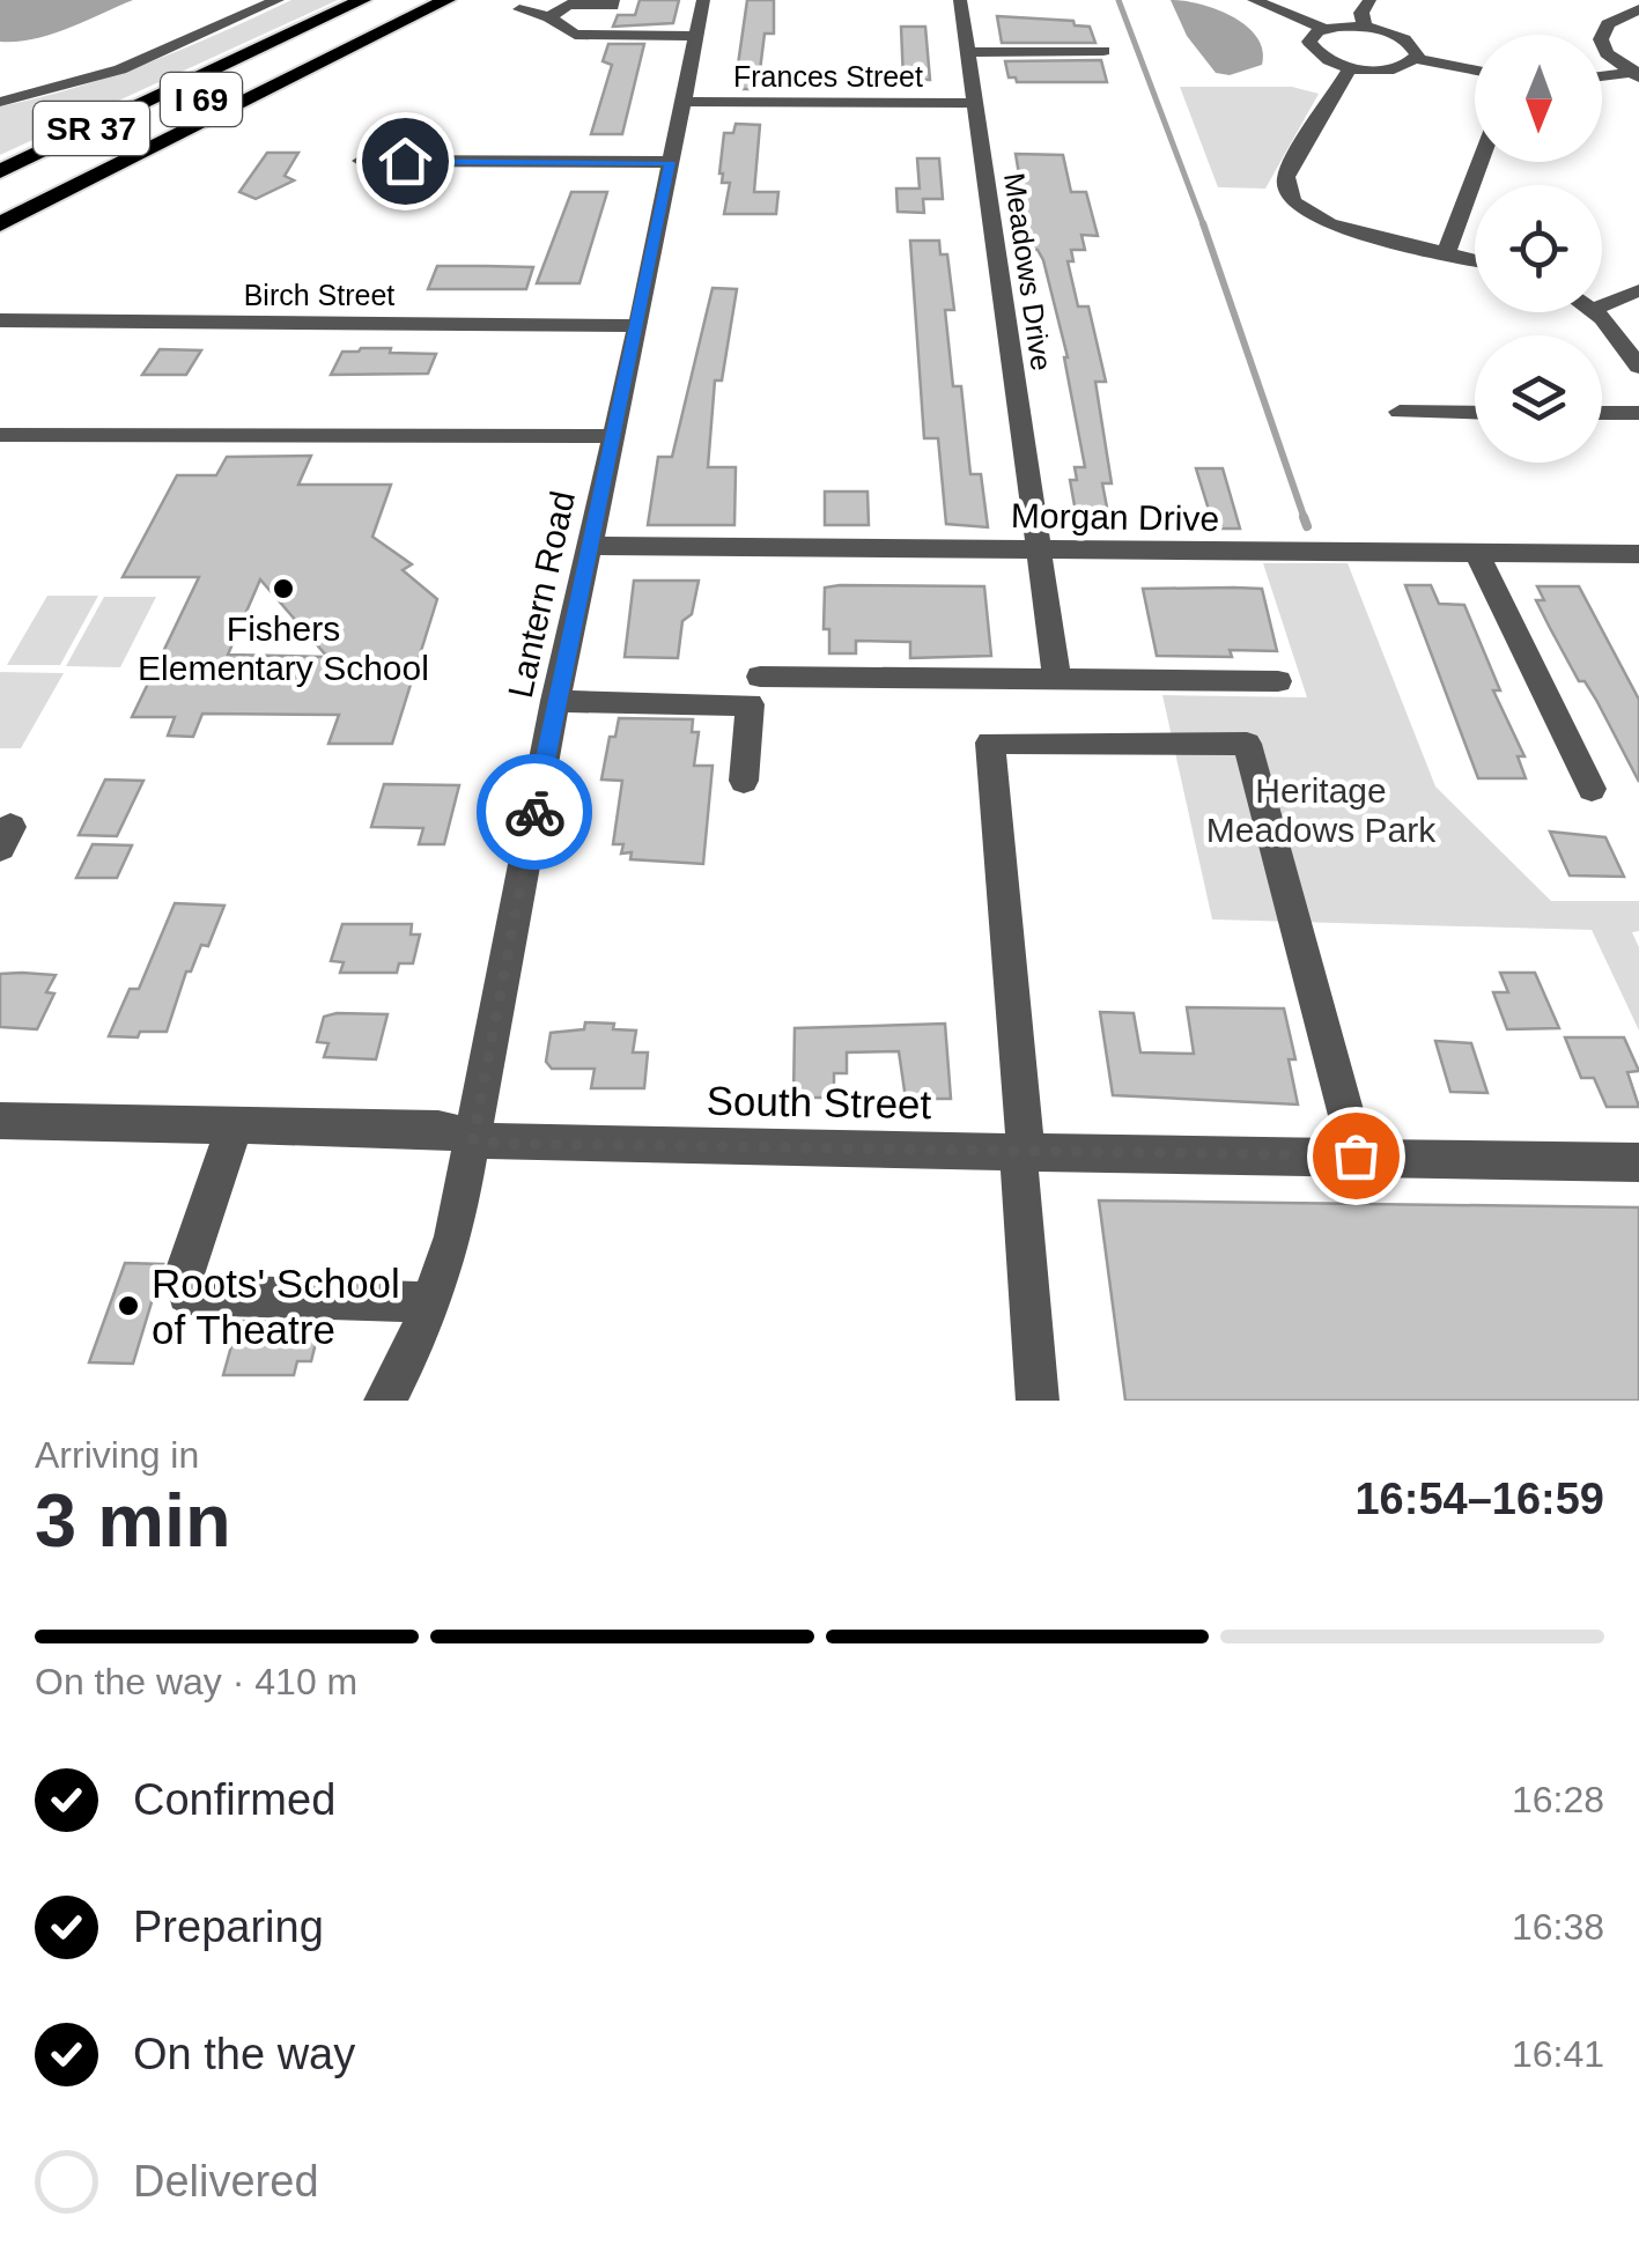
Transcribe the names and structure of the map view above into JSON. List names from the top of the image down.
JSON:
{
  "streets": {
    "highway": ["I 69", "SR 37"],
    "street": [
      "Frances Street",
      "Meadows Drive",
      "Birch Street",
      "Morgan Drive",
      "Lantern Road",
      "South Street"
    ]
  },
  "crossings": [
    ["Frances Street", "Meadows Drive"],
    ["Frances Street", "Lantern Road"],
    ["Meadows Drive", "Morgan Drive"],
    ["Birch Street", "Lantern Road"],
    ["Morgan Drive", "Lantern Road"],
    ["Lantern Road", "South Street"]
  ],
  "parks": ["Heritage Meadows Park"],
  "places": ["Fishers Elementary School", "Roots' School of Theatre"],
  "north": "bottom",
  "page": {
    "heading": ["3 min", "Arriving in", "16:54–16:59"],
    "bar": "On the way · 410 m",
    "list": [
      ["Confirmed", "16:28"],
      ["Preparing", "16:38"],
      ["On the way", "16:41"],
      "Delivered"
    ]
  }
}
